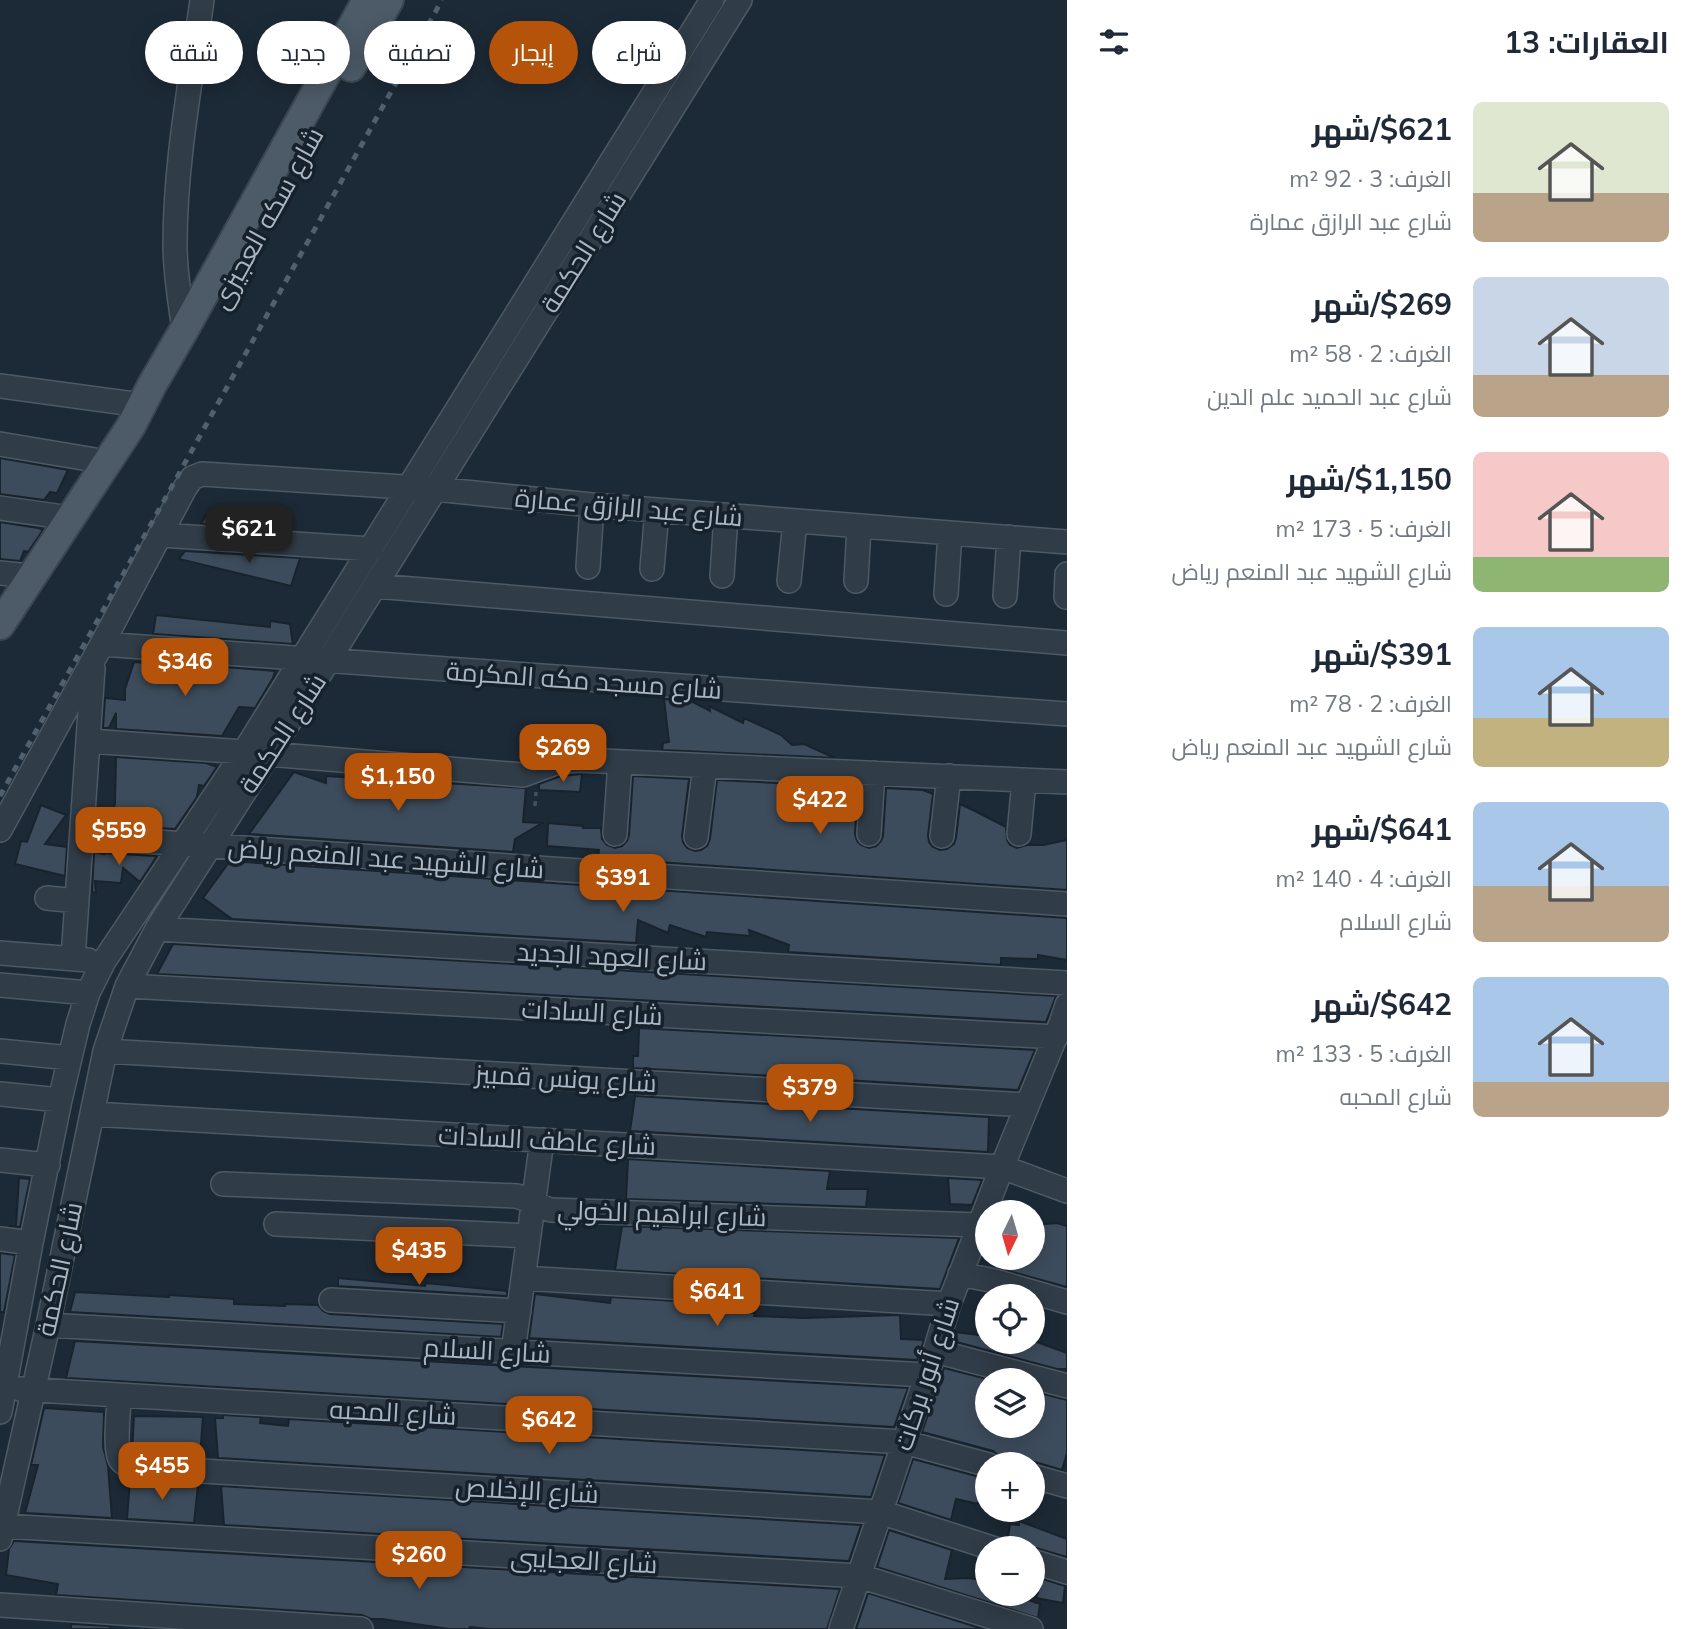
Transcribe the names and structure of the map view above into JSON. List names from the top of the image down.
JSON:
{
  "streets": {
    "main road": ["شارع سكه العجيزى"],
    "street": [
      "شارع الحكمة",
      "شارع عبد الرازق عمارة",
      "شارع مسجد مكه المكرمة",
      "شارع الشهيد عبد المنعم رياض",
      "شارع العهد الجديد",
      "شارع السادات",
      "شارع يونس قمبيز",
      "شارع عاطف السادات",
      "شارع ابراهيم الخولي",
      "شارع السلام",
      "شارع أنور بركات",
      "شارع المحبه",
      "شارع الإخلاص",
      "شارع العجايبى"
    ]
  },
  "crossings": [
    ["شارع الحكمة", "شارع عبد الرازق عمارة"],
    ["شارع الحكمة", "شارع مسجد مكه المكرمة"],
    ["شارع الحكمة", "شارع الشهيد عبد المنعم رياض"],
    ["شارع الحكمة", "شارع العهد الجديد"],
    ["شارع الحكمة", "شارع السادات"],
    ["شارع الحكمة", "شارع يونس قمبيز"],
    ["شارع الحكمة", "شارع عاطف السادات"],
    ["شارع الحكمة", "شارع السلام"],
    ["شارع الحكمة", "شارع المحبه"],
    ["شارع الحكمة", "شارع العجايبى"],
    ["شارع السادات", "شارع أنور بركات"],
    ["شارع يونس قمبيز", "شارع أنور بركات"],
    ["شارع عاطف السادات", "شارع أنور بركات"],
    ["شارع السلام", "شارع أنور بركات"],
    ["شارع أنور بركات", "شارع المحبه"],
    ["شارع أنور بركات", "شارع الإخلاص"],
    ["شارع أنور بركات", "شارع العجايبى"],
    ["شارع المحبه", "شارع الإخلاص"]
  ],
  "north": "bottom",
  "page": {
    "heading": "العقارات: 13",
    "chip": [
      "شراء",
      "إيجار",
      "تصفية",
      "جديد",
      "شقة"
    ],
    "list": [
      {
        "name": "$621/شهر",
        "note": "الغرف: 3 · 92 m² · شارع عبد الرازق عمارة"
      },
      {
        "name": "$269/شهر",
        "note": "الغرف: 2 · 58 m² · شارع عبد الحميد علم الدين"
      },
      {
        "name": "$1,150/شهر",
        "note": "الغرف: 5 · 173 m² · شارع الشهيد عبد المنعم رياض"
      },
      {
        "name": "$391/شهر",
        "note": "الغرف: 2 · 78 m² · شارع الشهيد عبد المنعم رياض"
      },
      {
        "name": "$641/شهر",
        "note": "الغرف: 4 · 140 m² · شارع السلام"
      },
      {
        "name": "$642/شهر",
        "note": "الغرف: 5 · 133 m² · شارع المحبه"
      }
    ],
    "price": [
      "$621",
      "$346",
      "$269",
      "$1,150",
      "$422",
      "$559",
      "$391",
      "$379",
      "$435",
      "$641",
      "$642",
      "$455",
      "$260"
    ],
    "map_buttons": ["+", "−"]
  }
}
